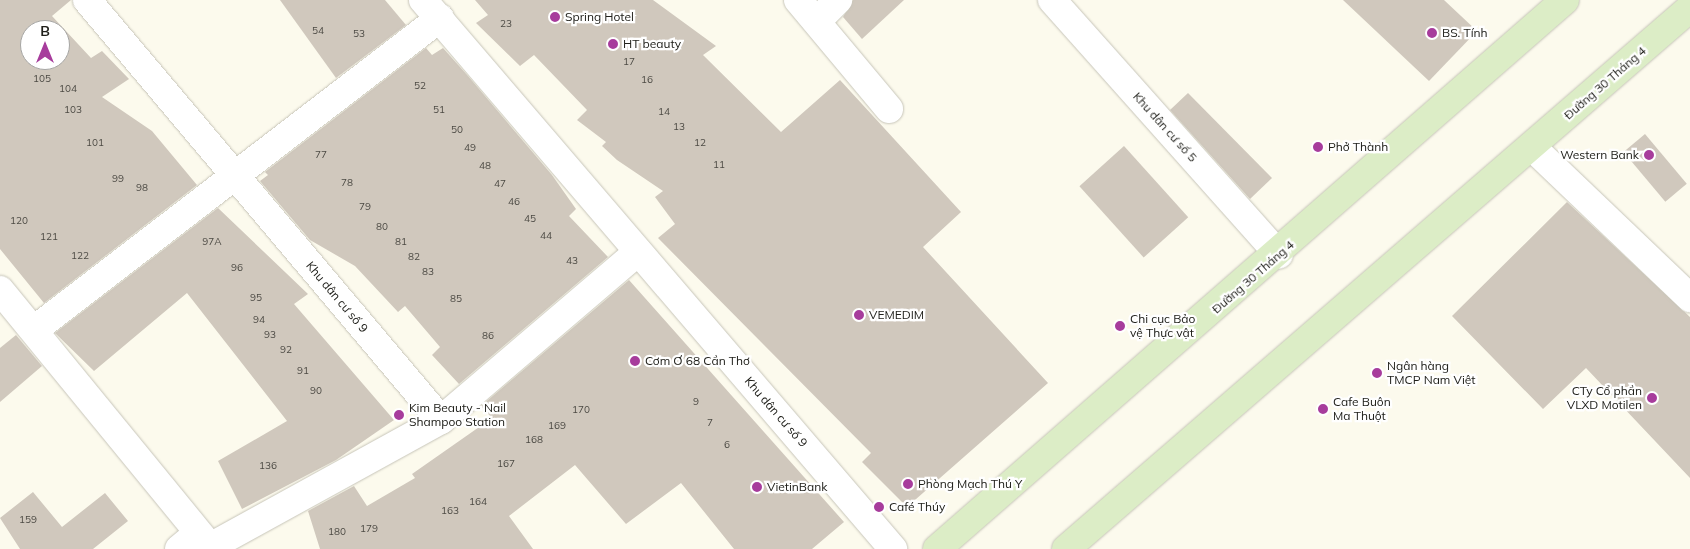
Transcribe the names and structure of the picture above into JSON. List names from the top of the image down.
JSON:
{
  "streets": {
    "main road": ["Đường 30 Tháng 4"],
    "street": ["Khu dân cư số 5", "Khu dân cư số 9"]
  },
  "crossings": [
    ["Đường 30 Tháng 4", "Khu dân cư số 5"]
  ],
  "places": [
    "Spring Hotel",
    "BS. Tính",
    "HT beauty",
    "Phở Thành",
    "Western Bank",
    "VEMEDIM",
    "Chi cục Bảo vệ Thực vật",
    "Cơm Ơ 68 Cần Thơ",
    "Ngân hàng TMCP Nam Việt",
    "CTy Cổ phần VLXD Motilen",
    "Cafe Buôn Ma Thuột",
    "Kim Beauty - Nail Shampoo Station",
    "Phòng Mạch Thú Y",
    "VietinBank",
    "Café Thúy"
  ],
  "house_numbers": [
    "23",
    "54",
    "53",
    "17",
    "105",
    "16",
    "52",
    "104",
    "103",
    "51",
    "14",
    "13",
    "50",
    "101",
    "12",
    "49",
    "77",
    "11",
    "48",
    "99",
    "78",
    "47",
    "98",
    "46",
    "79",
    "45",
    "120",
    "80",
    "44",
    "121",
    "97A",
    "81",
    "122",
    "82",
    "43",
    "96",
    "83",
    "95",
    "85",
    "94",
    "93",
    "86",
    "92",
    "91",
    "90",
    "9",
    "170",
    "7",
    "169",
    "168",
    "6",
    "167",
    "136",
    "164",
    "163",
    "159",
    "179",
    "180"
  ],
  "north": "top"
}
